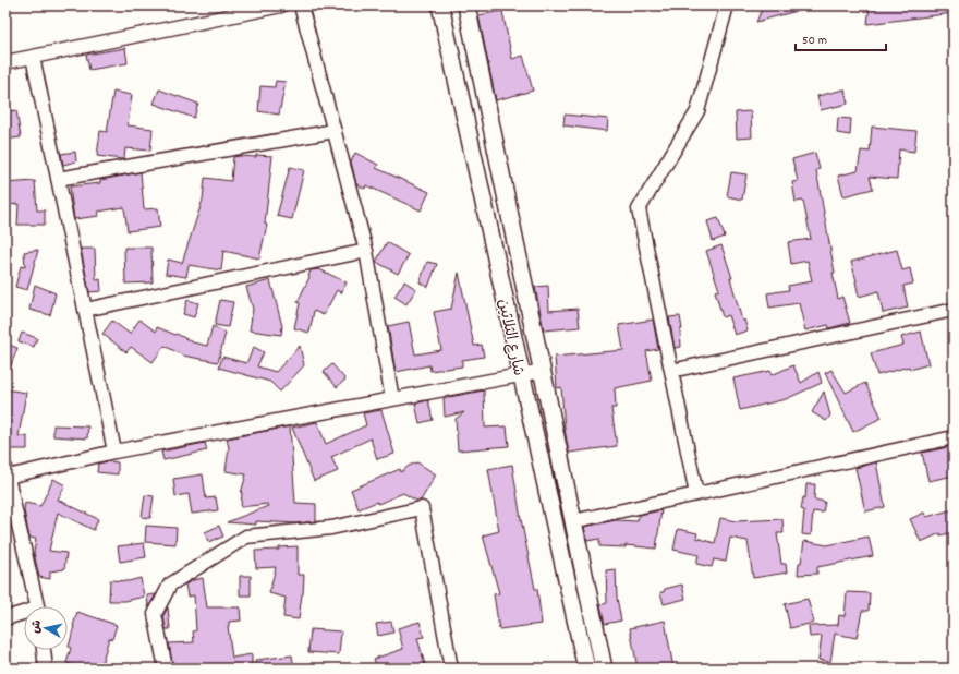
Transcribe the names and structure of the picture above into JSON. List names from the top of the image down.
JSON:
{
  "streets": {
    "street": ["شارع الثلاثين"]
  },
  "scale_bar": "50 m",
  "north": "left"
}
